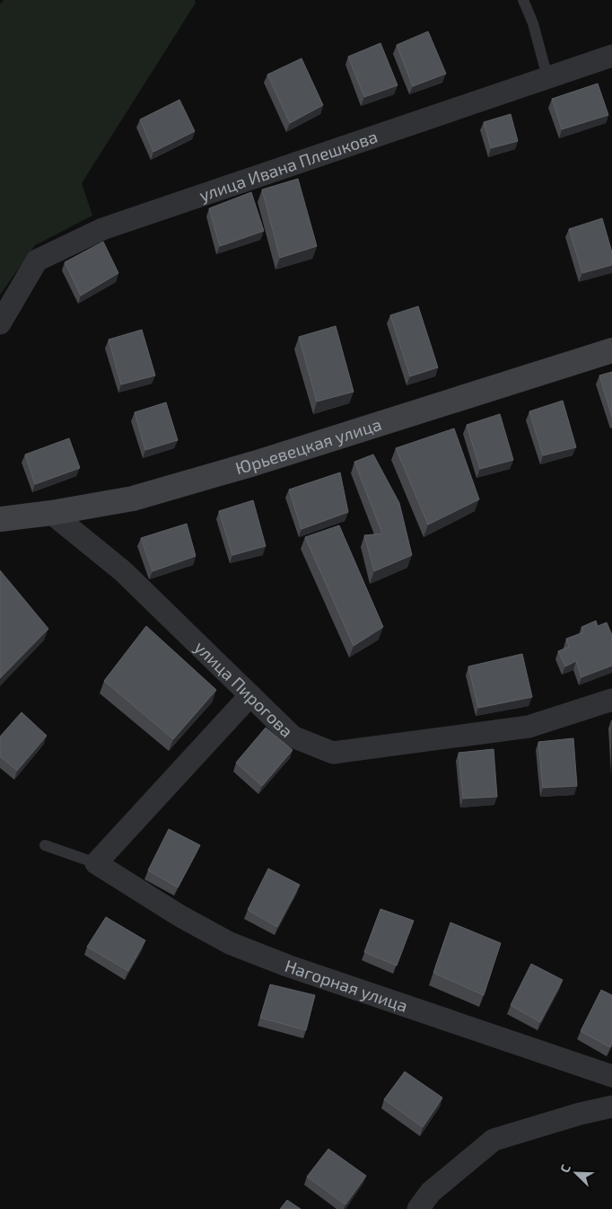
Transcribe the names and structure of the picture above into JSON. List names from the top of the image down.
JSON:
{
  "streets": {
    "main road": ["Юрьевецкая улица"],
    "street": ["улица Ивана Плешкова", "улица Пирогова", "Нагорная улица"]
  },
  "crossings": [
    ["Юрьевецкая улица", "улица Пирогова"]
  ],
  "north": "top left"
}
